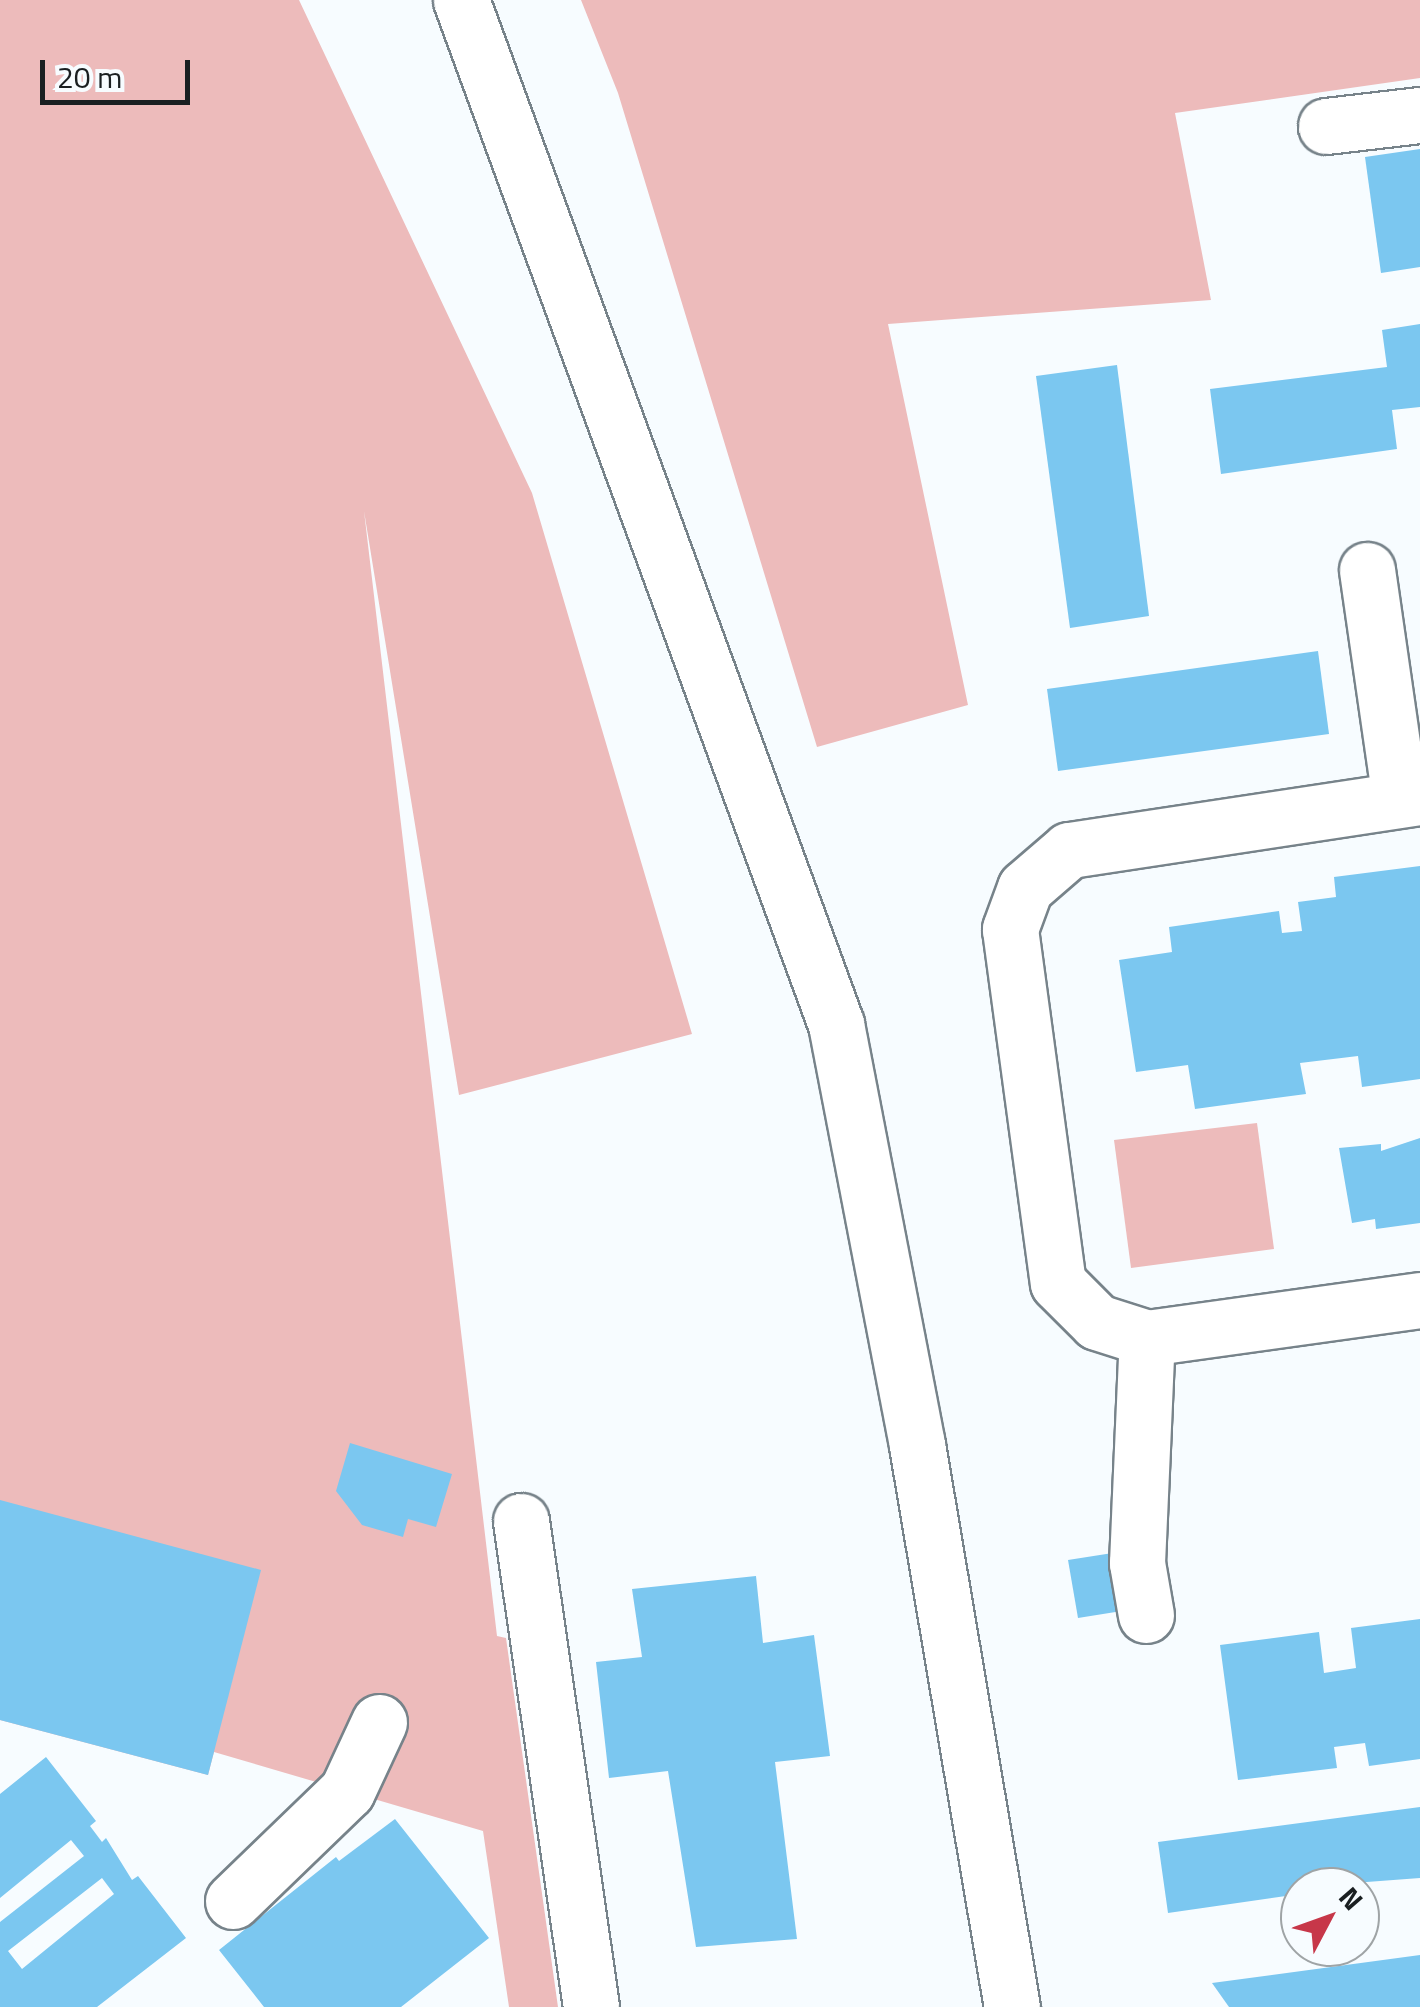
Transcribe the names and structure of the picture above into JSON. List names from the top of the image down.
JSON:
{
  "scale_bar": "20 m",
  "north": "top right"
}
